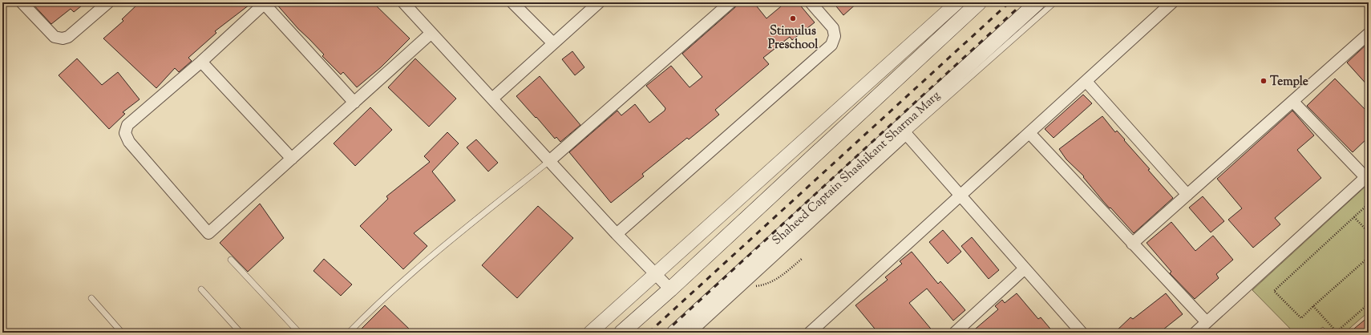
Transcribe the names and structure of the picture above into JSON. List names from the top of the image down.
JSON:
{
  "streets": {
    "main road": ["Shaheed Captain Shashikant Sharma Marg"]
  },
  "places": ["Stimulus Preschool", "Temple"]
}
